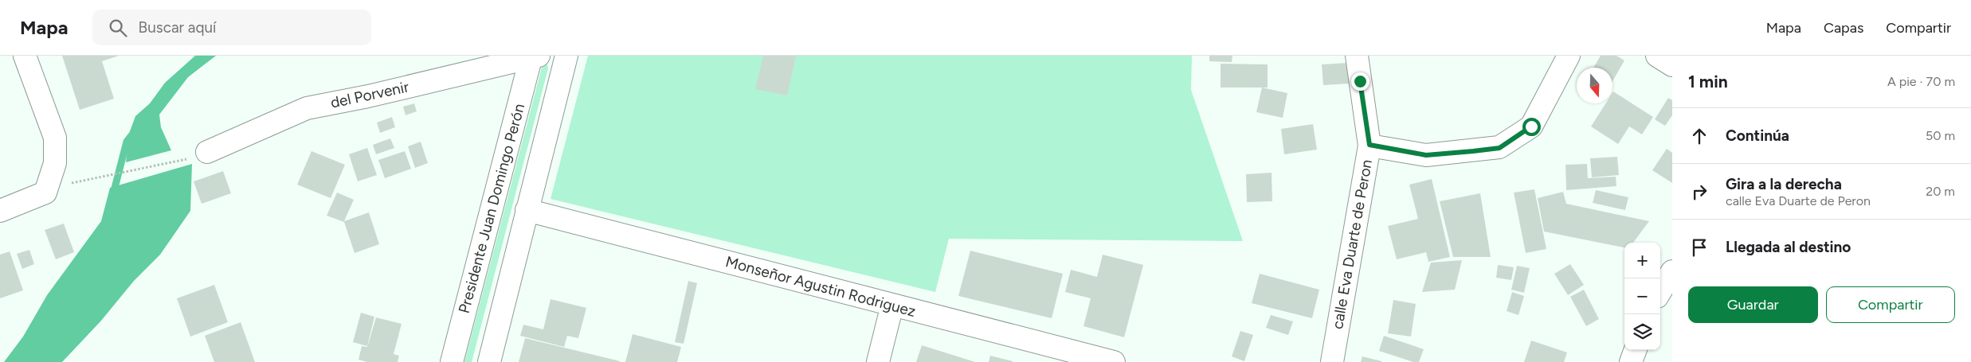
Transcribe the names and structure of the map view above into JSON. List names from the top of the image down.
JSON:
{
  "streets": {
    "street": [
      "del Porvenir",
      "Presidente Juan Domingo Perón",
      "calle Eva Duarte de Peron",
      "Monseñor Agustin Rodriguez"
    ]
  },
  "crossings": [
    ["del Porvenir", "Presidente Juan Domingo Perón"]
  ],
  "north": "bottom",
  "page": {
    "header": "Mapa",
    "search": "Buscar aquí",
    "nav": ["Mapa", "Capas", "Compartir"],
    "heading": ["1 min", "A pie · 70 m"],
    "list": [
      ["Continúa", "50 m"],
      ["Gira a la derecha", "calle Eva Duarte de Peron", "20 m"],
      "Llegada al destino"
    ],
    "map_buttons": ["+", "−"],
    "buttons": ["Guardar", "Compartir"]
  }
}
